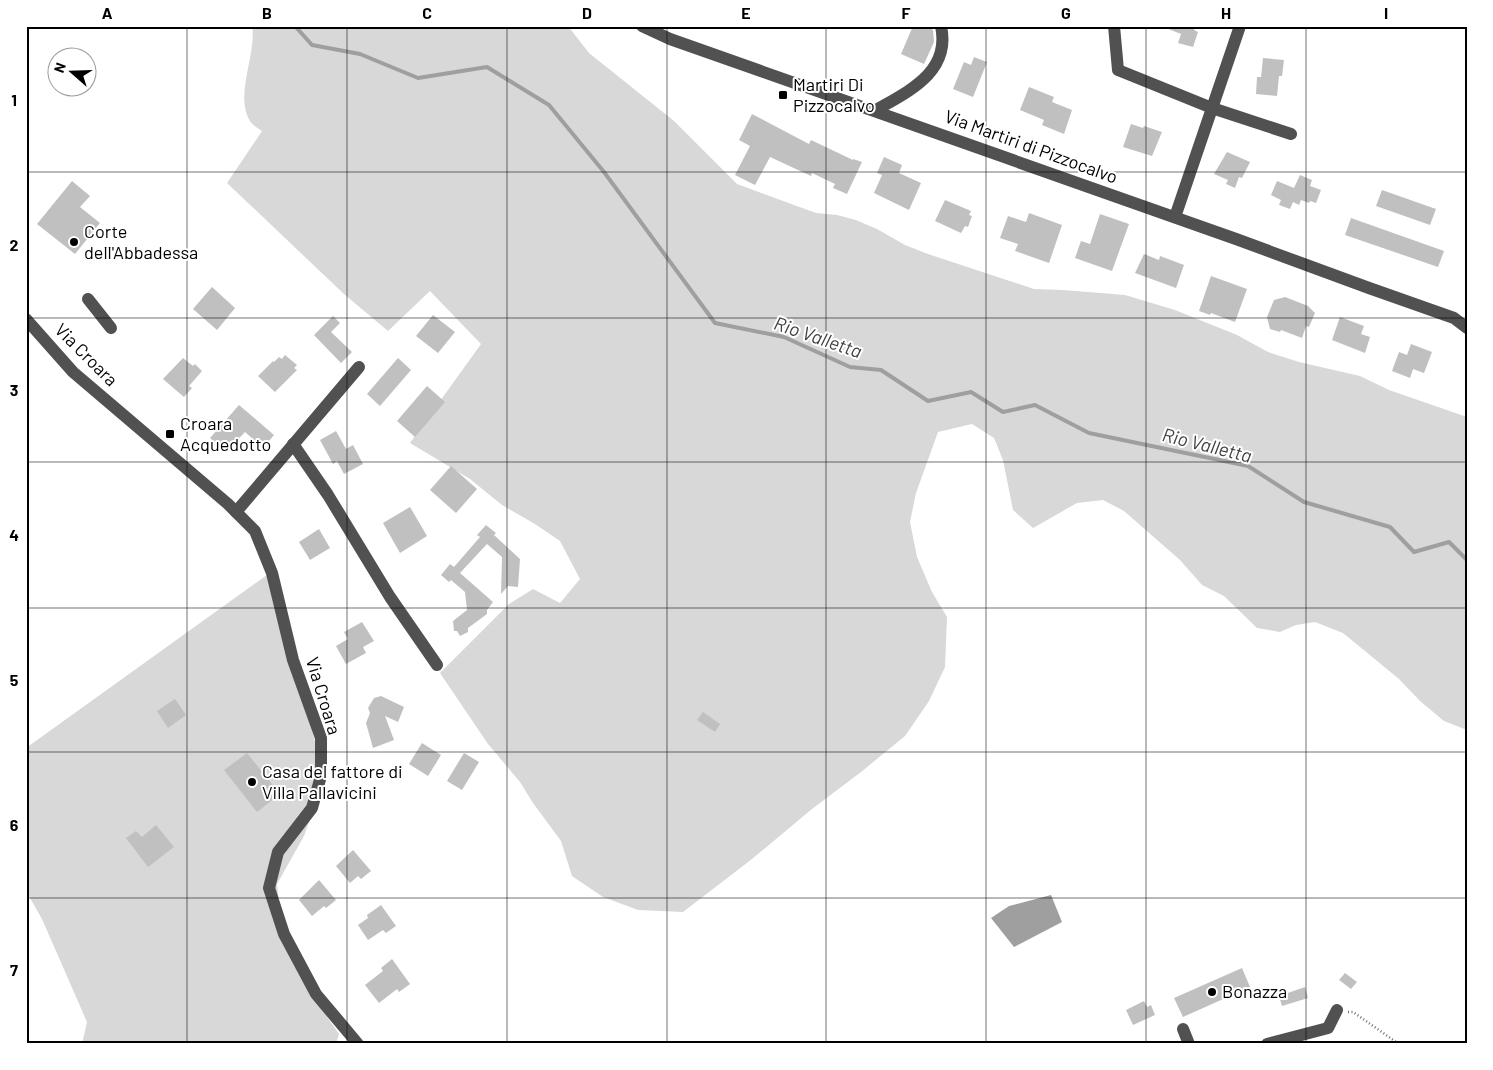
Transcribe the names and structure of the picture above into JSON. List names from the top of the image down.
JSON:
{
  "streets": {
    "street": ["Via Martiri di Pizzocalvo", "Via Croara"]
  },
  "water": ["Rio Valletta"],
  "places": {
    "transit": ["Martiri Di Pizzocalvo", "Croara Acquedotto"],
    "other": ["Corte dell'Abbadessa", "Casa del fattore di Villa Pallavicini", "Bonazza"]
  },
  "north": "left",
  "grid": {
    "columns": [
      "A",
      "B",
      "C",
      "D",
      "E",
      "F",
      "G",
      "H",
      "I"
    ],
    "rows": [
      "1",
      "2",
      "3",
      "4",
      "5",
      "6",
      "7"
    ]
  }
}
